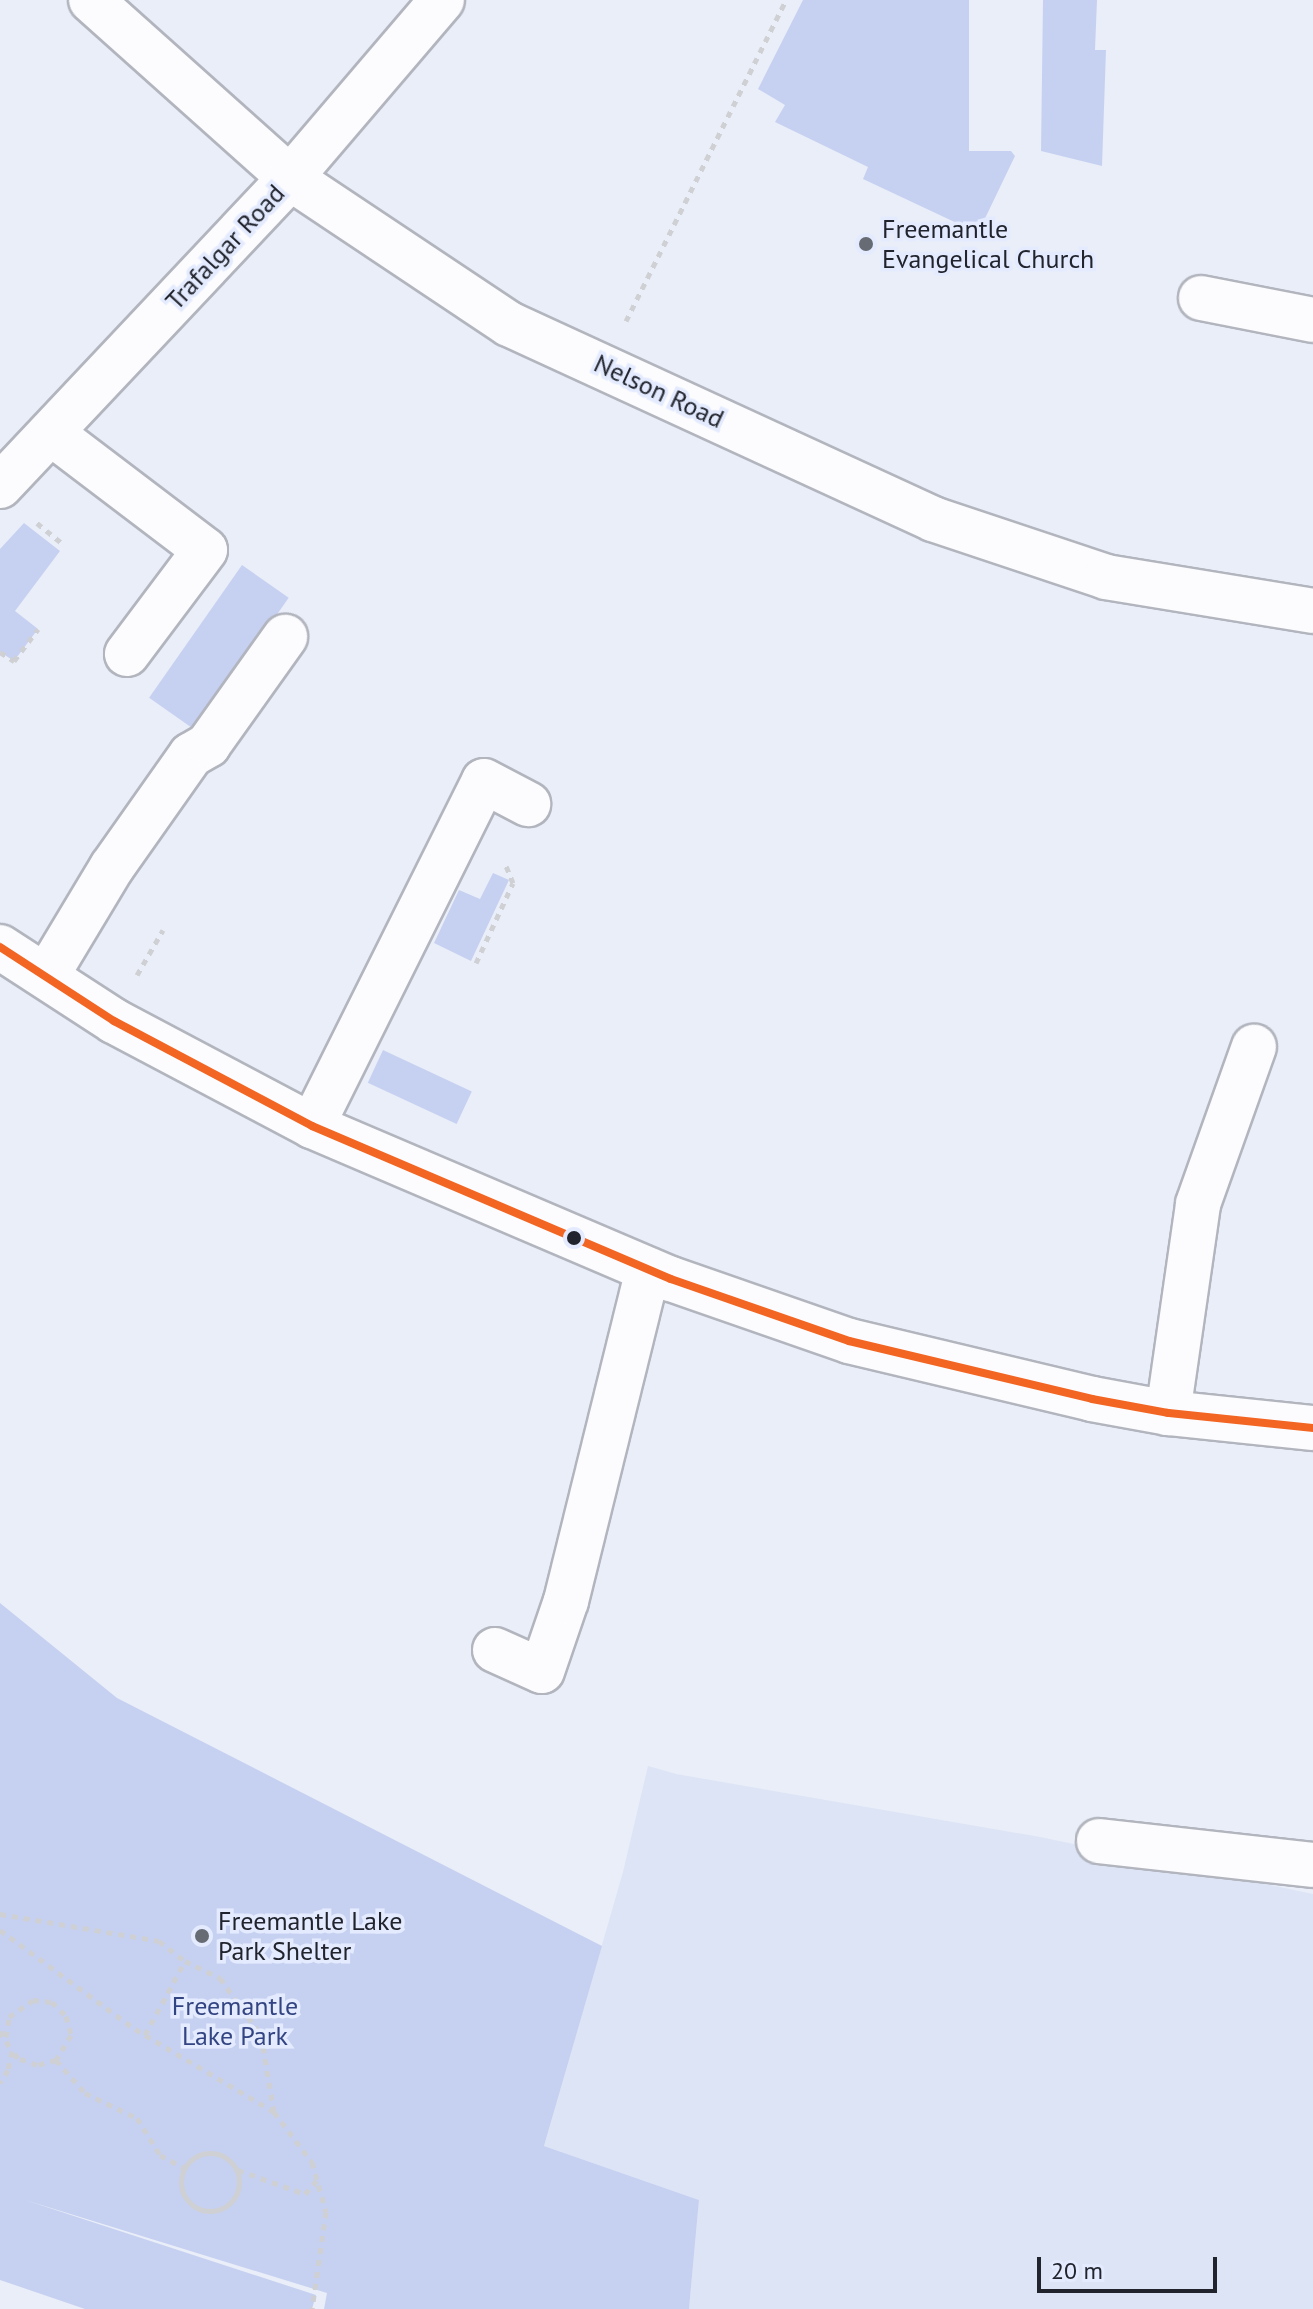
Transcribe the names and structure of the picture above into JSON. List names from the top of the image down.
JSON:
{
  "streets": {
    "street": ["Trafalgar Road", "Nelson Road"]
  },
  "crossings": [
    ["Trafalgar Road", "Nelson Road"]
  ],
  "parks": ["Freemantle Lake Park"],
  "places": ["Freemantle Evangelical Church", "Freemantle Lake Park Shelter"],
  "scale_bar": "20 m"
}
